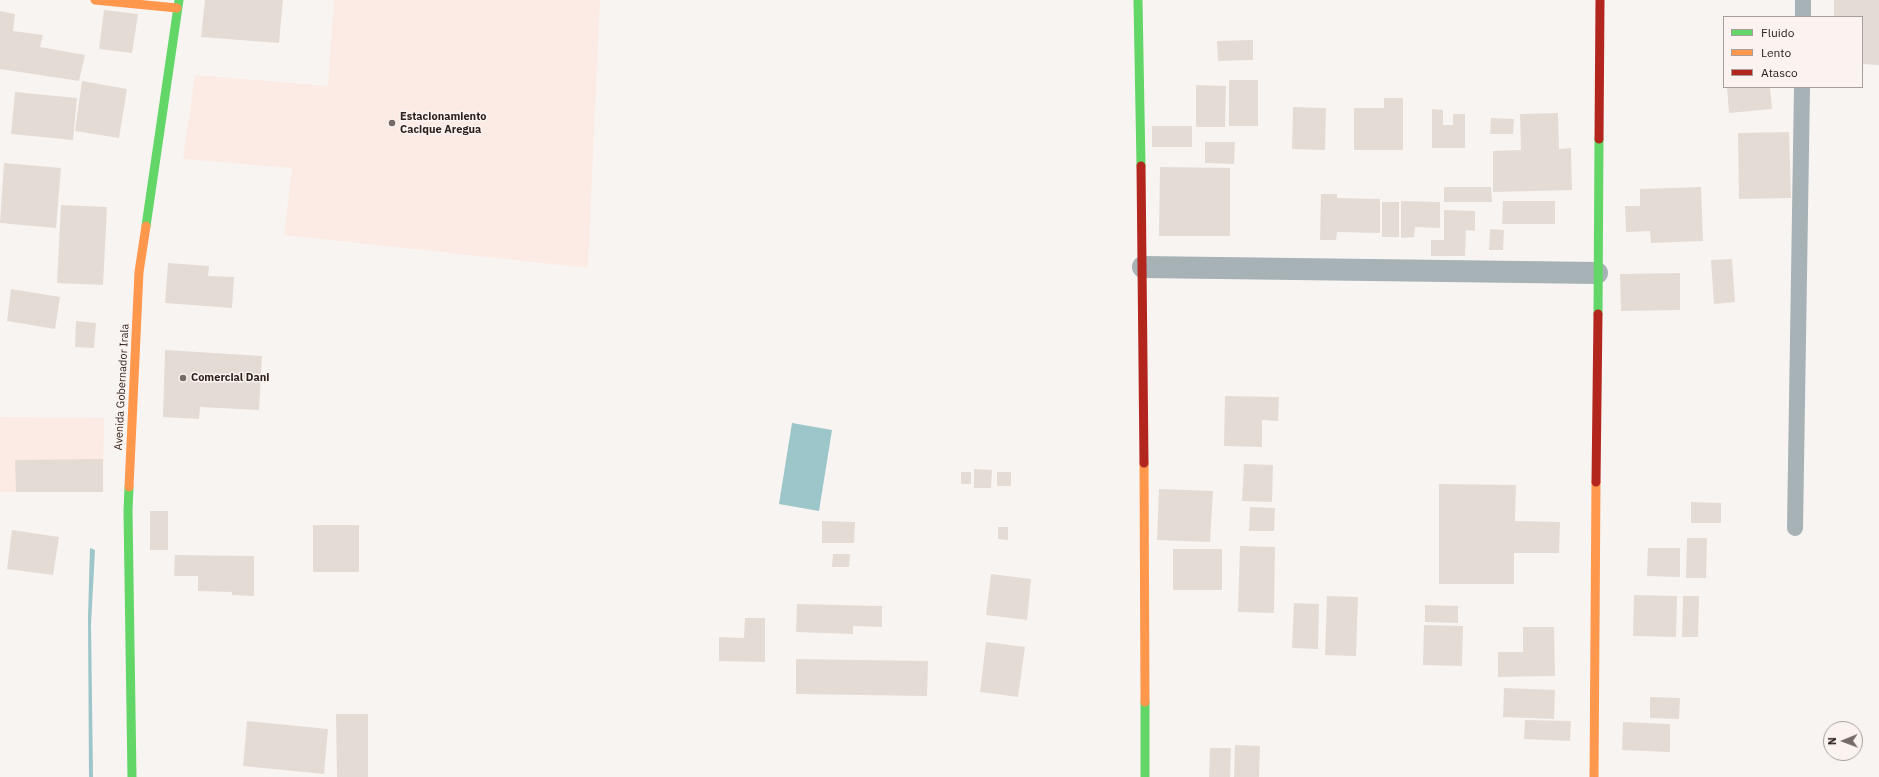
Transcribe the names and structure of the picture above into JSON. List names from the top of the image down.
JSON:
{
  "streets": {
    "street": ["Avenida Gobernador Irala"]
  },
  "places": ["Estacionamiento Cacique Aregua", "Comercial Dani"],
  "legend": ["Fluido", "Lento", "Atasco"],
  "north": "left"
}
